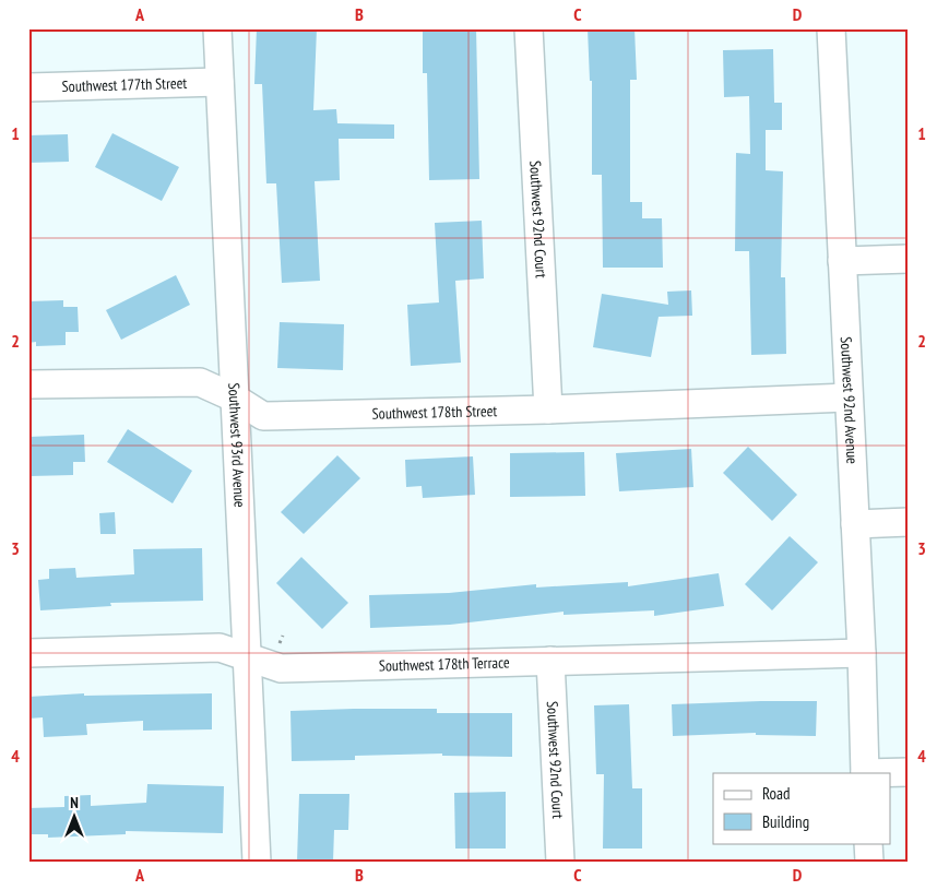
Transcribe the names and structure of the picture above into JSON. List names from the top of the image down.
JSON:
{
  "streets": {
    "street": [
      "Southwest 177th Street",
      "Southwest 92nd Court",
      "Southwest 92nd Avenue",
      "Southwest 178th Street",
      "Southwest 93rd Avenue",
      "Southwest 178th Terrace"
    ]
  },
  "crossings": [
    ["Southwest 177th Street", "Southwest 93rd Avenue"],
    ["Southwest 92nd Court", "Southwest 178th Street"],
    ["Southwest 92nd Court", "Southwest 178th Terrace"],
    ["Southwest 92nd Avenue", "Southwest 178th Street"],
    ["Southwest 92nd Avenue", "Southwest 178th Terrace"],
    ["Southwest 178th Street", "Southwest 93rd Avenue"],
    ["Southwest 93rd Avenue", "Southwest 178th Terrace"]
  ],
  "legend": ["Road", "Building"],
  "north": "top",
  "grid": {
    "columns": [
      "A",
      "B",
      "C",
      "D"
    ],
    "rows": [
      "1",
      "2",
      "3",
      "4"
    ]
  }
}
